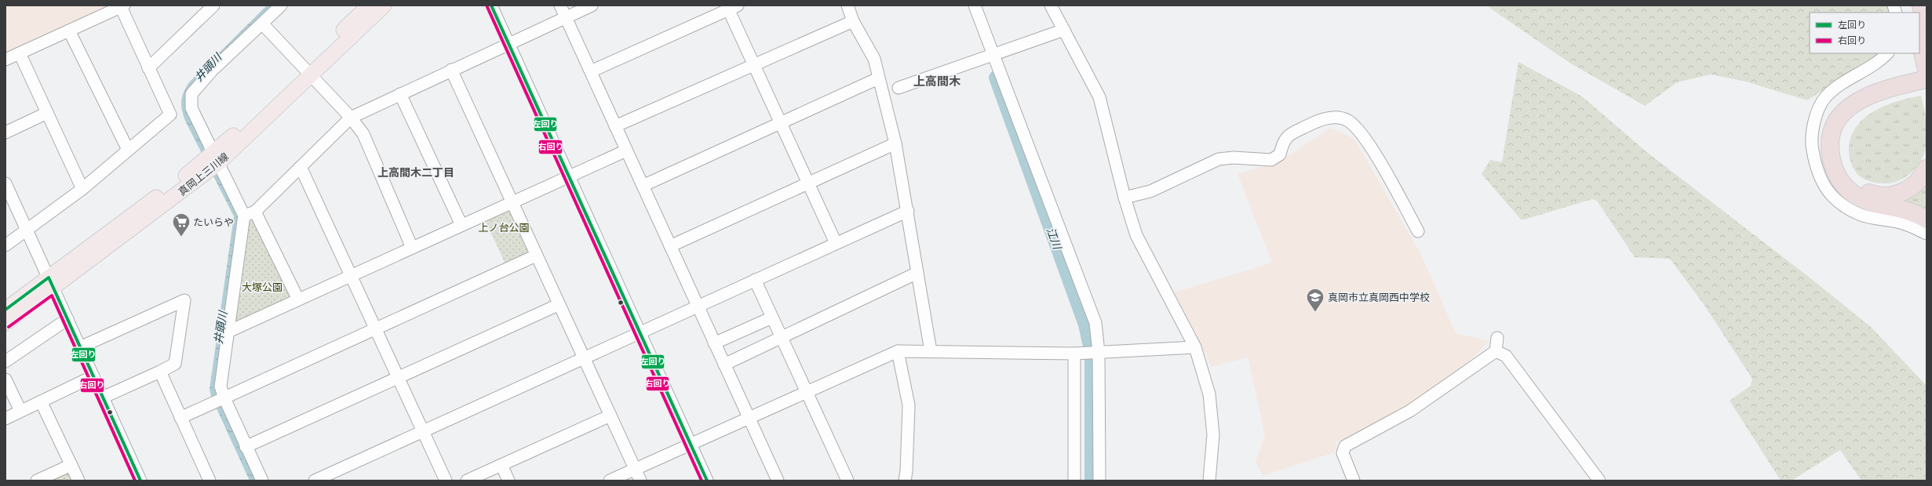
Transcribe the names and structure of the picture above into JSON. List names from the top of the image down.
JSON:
{
  "streets": {
    "main road": ["真岡上三川線"]
  },
  "districts": ["上高間木", "上高間木二丁目"],
  "water": ["井頭川", "江川"],
  "parks": ["上ノ台公園", "大塚公園"],
  "places": {
    "supermarket": ["たいらや"],
    "school or university": ["真岡市立真岡西中学校"]
  },
  "lines": ["transit line 左回り", "transit line 右回り"],
  "legend": ["左回り", "右回り"]
}
